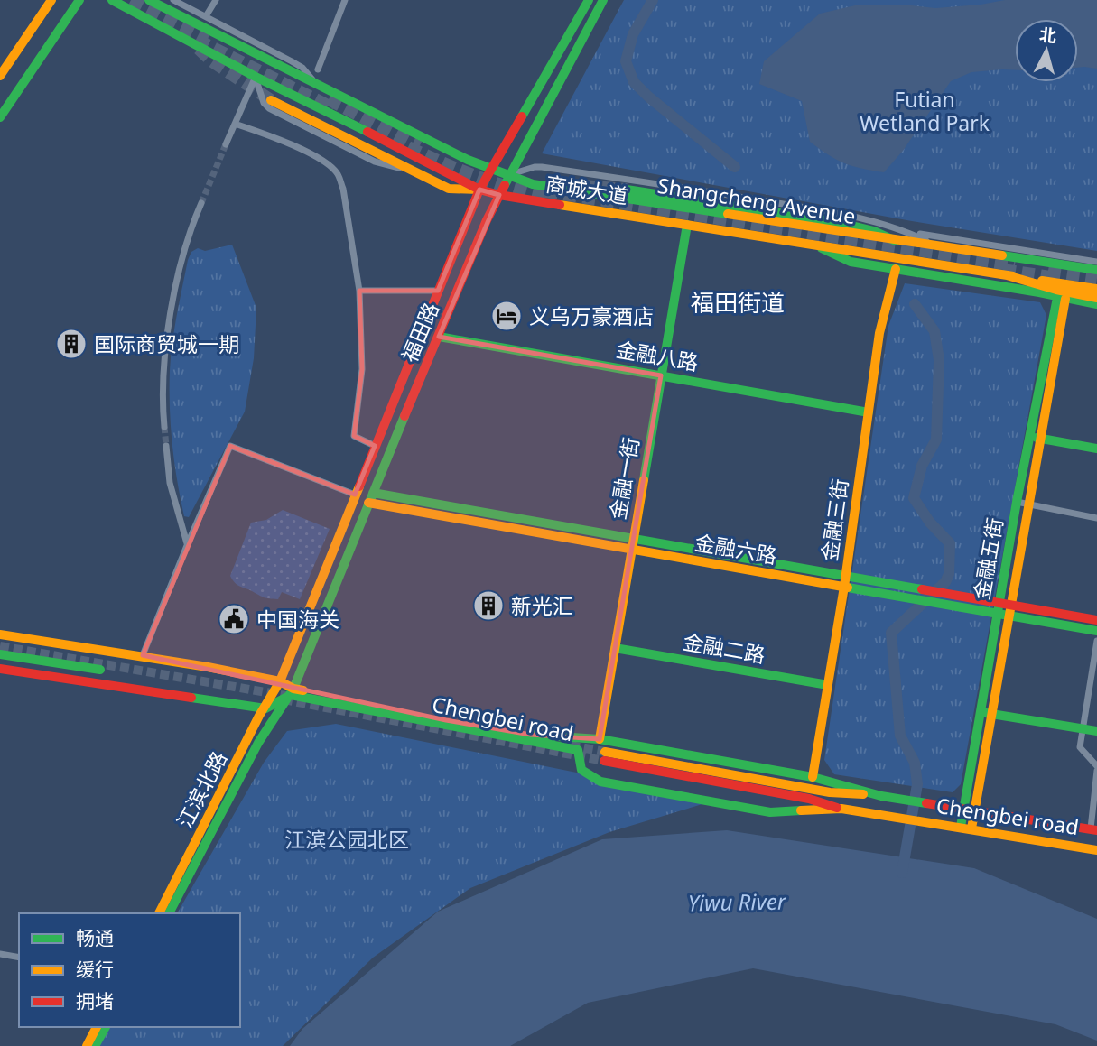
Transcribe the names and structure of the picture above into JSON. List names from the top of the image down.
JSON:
{
  "streets": {
    "main road": [
      "商城大道",
      "Shangcheng Avenue",
      "福田路",
      "金融八路",
      "金融一街",
      "金融三街",
      "金融六路",
      "金融五街",
      "金融二路",
      "Chengbei road",
      "江滨北路"
    ]
  },
  "crossings": [
    ["商城大道", "福田路"],
    ["商城大道", "金融一街"],
    ["Shangcheng Avenue", "福田路"],
    ["福田路", "金融八路"],
    ["福田路", "金融六路"],
    ["福田路", "Chengbei road"],
    ["福田路", "江滨北路"],
    ["金融八路", "金融一街"],
    ["金融八路", "金融三街"],
    ["金融一街", "金融六路"],
    ["金融一街", "金融二路"],
    ["金融一街", "Chengbei road"],
    ["金融三街", "金融六路"],
    ["金融三街", "金融二路"],
    ["金融三街", "Chengbei road"],
    ["金融六路", "金融五街"],
    ["金融五街", "Chengbei road"],
    ["Chengbei road", "江滨北路"]
  ],
  "districts": ["福田街道"],
  "water": ["Yiwu River"],
  "parks": ["Futian Wetland Park", "江滨公园北区"],
  "places": {
    "hotel": ["义乌万豪酒店"],
    "building": ["国际商贸城一期", "新光汇"],
    "public building": ["中国海关"]
  },
  "legend": ["畅通", "缓行", "拥堵"],
  "north": "top"
}
